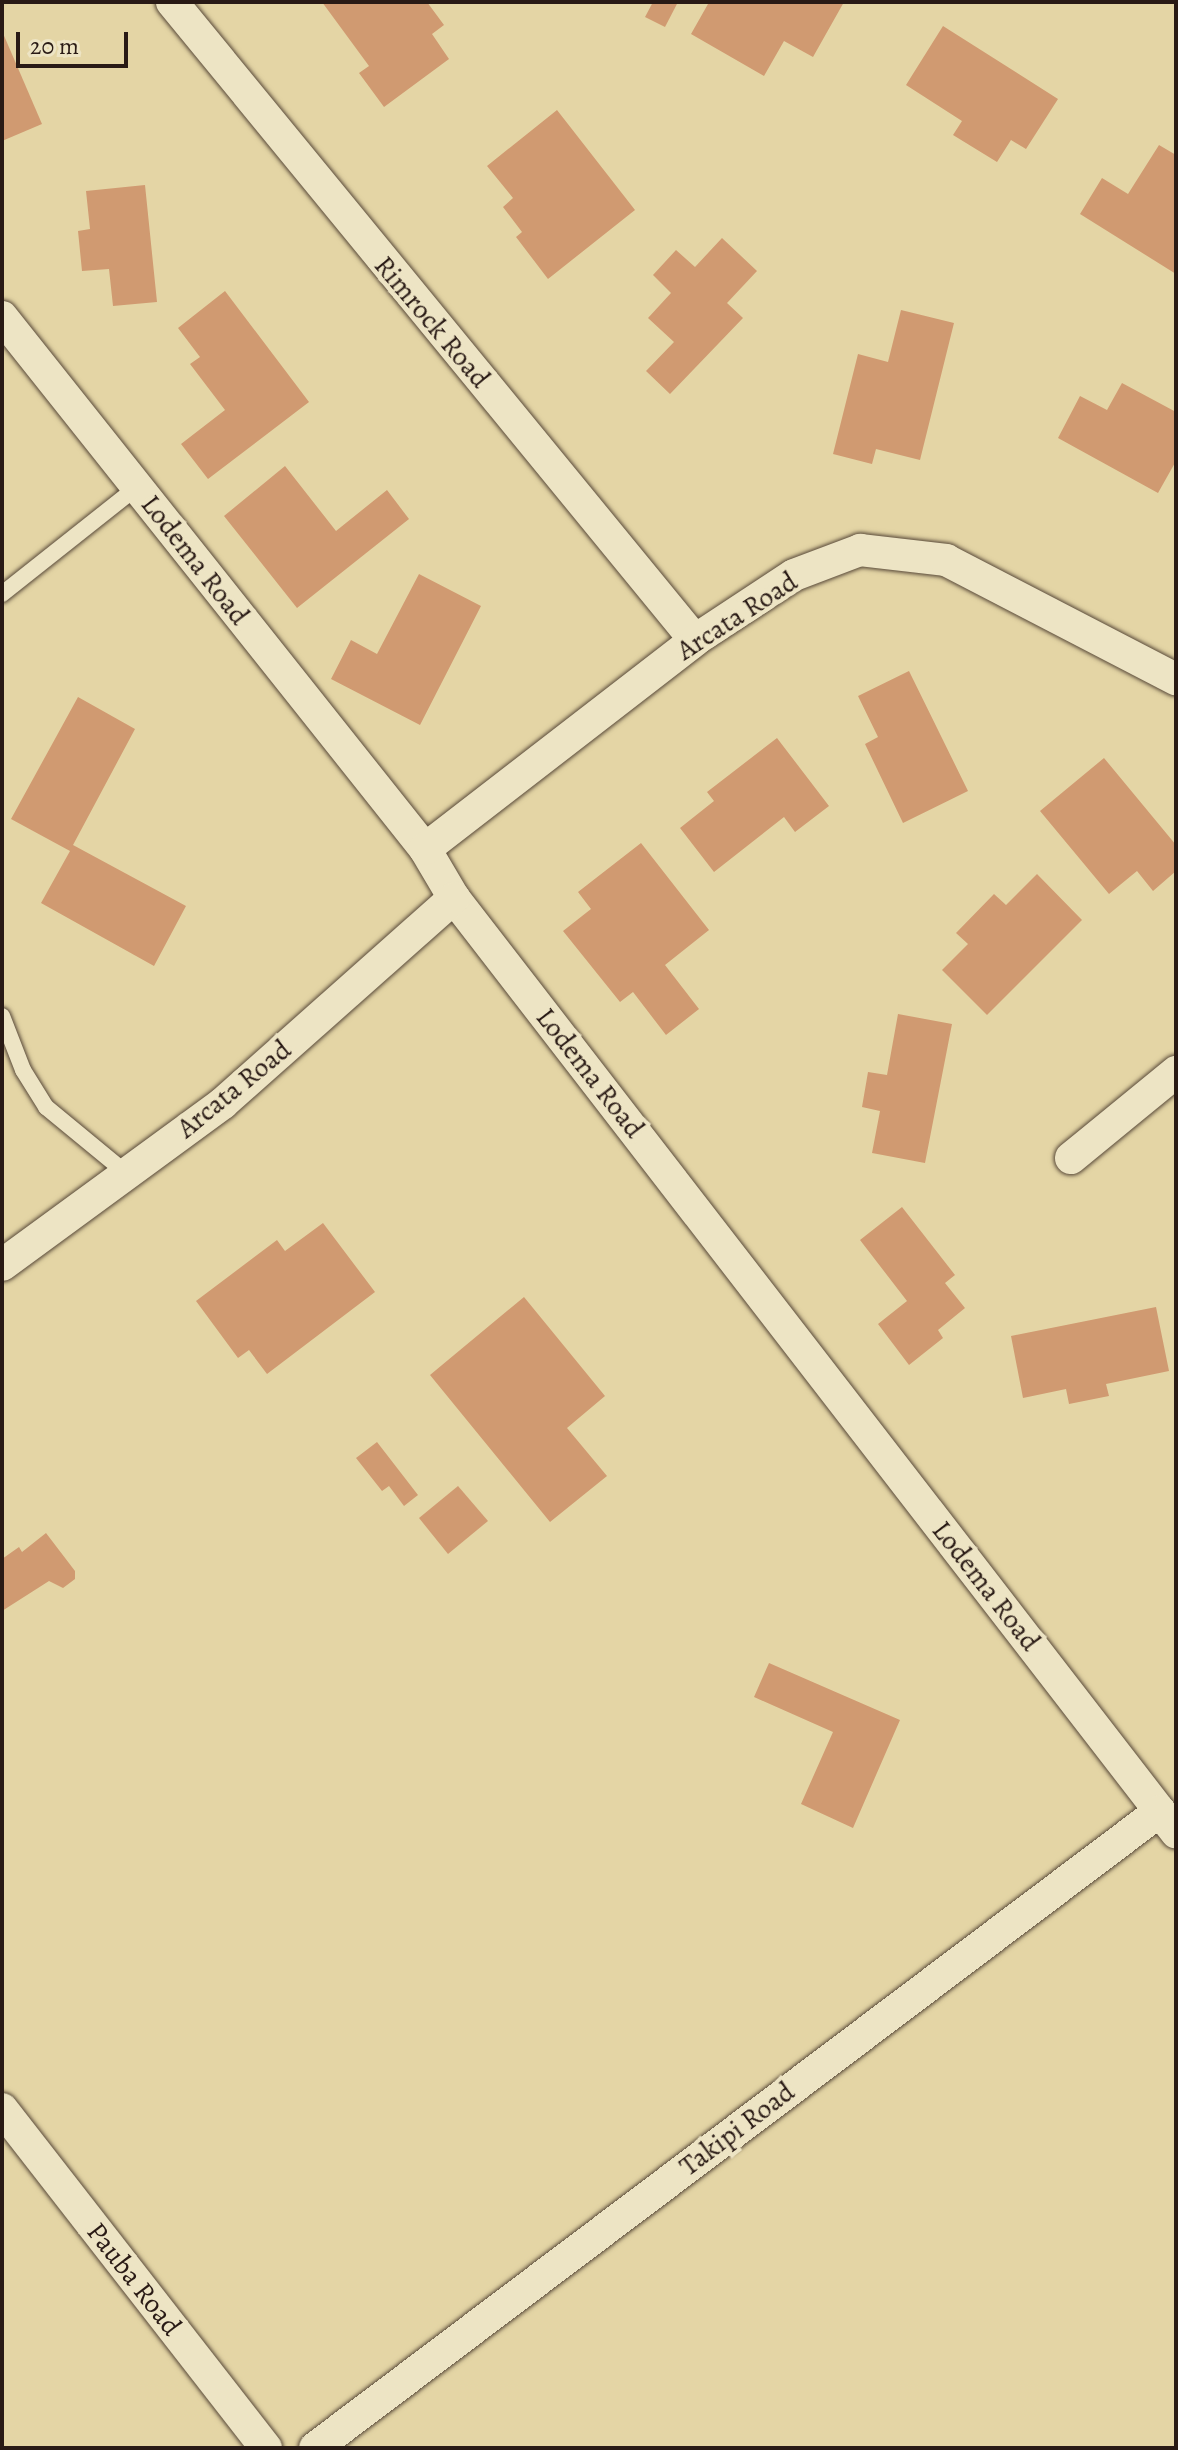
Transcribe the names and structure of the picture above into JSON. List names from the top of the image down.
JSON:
{
  "streets": {
    "street": [
      "Rimrock Road",
      "Lodema Road",
      "Arcata Road",
      "Takipi Road",
      "Pauba Road"
    ]
  },
  "crossings": [
    ["Rimrock Road", "Arcata Road"],
    ["Lodema Road", "Arcata Road"],
    ["Lodema Road", "Takipi Road"]
  ],
  "scale_bar": "20 m"
}
